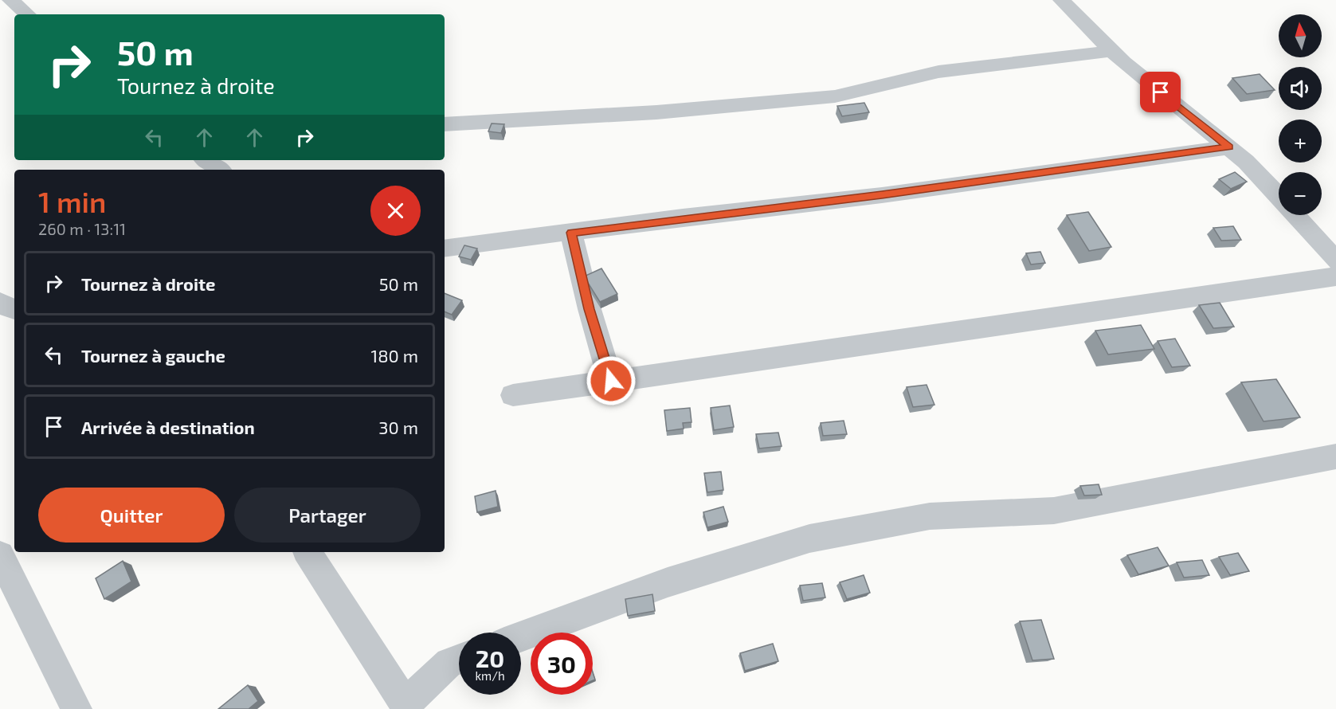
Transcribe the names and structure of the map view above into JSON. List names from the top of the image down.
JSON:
{
  "north": "top",
  "page": {
    "map_buttons": ["+", "−"],
    "turn": ["50 m", "Tournez à droite"],
    "heading": ["1 min", "260 m · 13:11"],
    "list": [
      {
        "name": "Tournez à droite",
        "value": "50 m"
      },
      {
        "name": "Tournez à gauche",
        "value": "180 m"
      },
      {
        "name": "Arrivée à destination",
        "value": "30 m"
      }
    ],
    "buttons": ["Quitter", "Partager"],
    "speed": "20 km/h",
    "limit": "30"
  }
}
